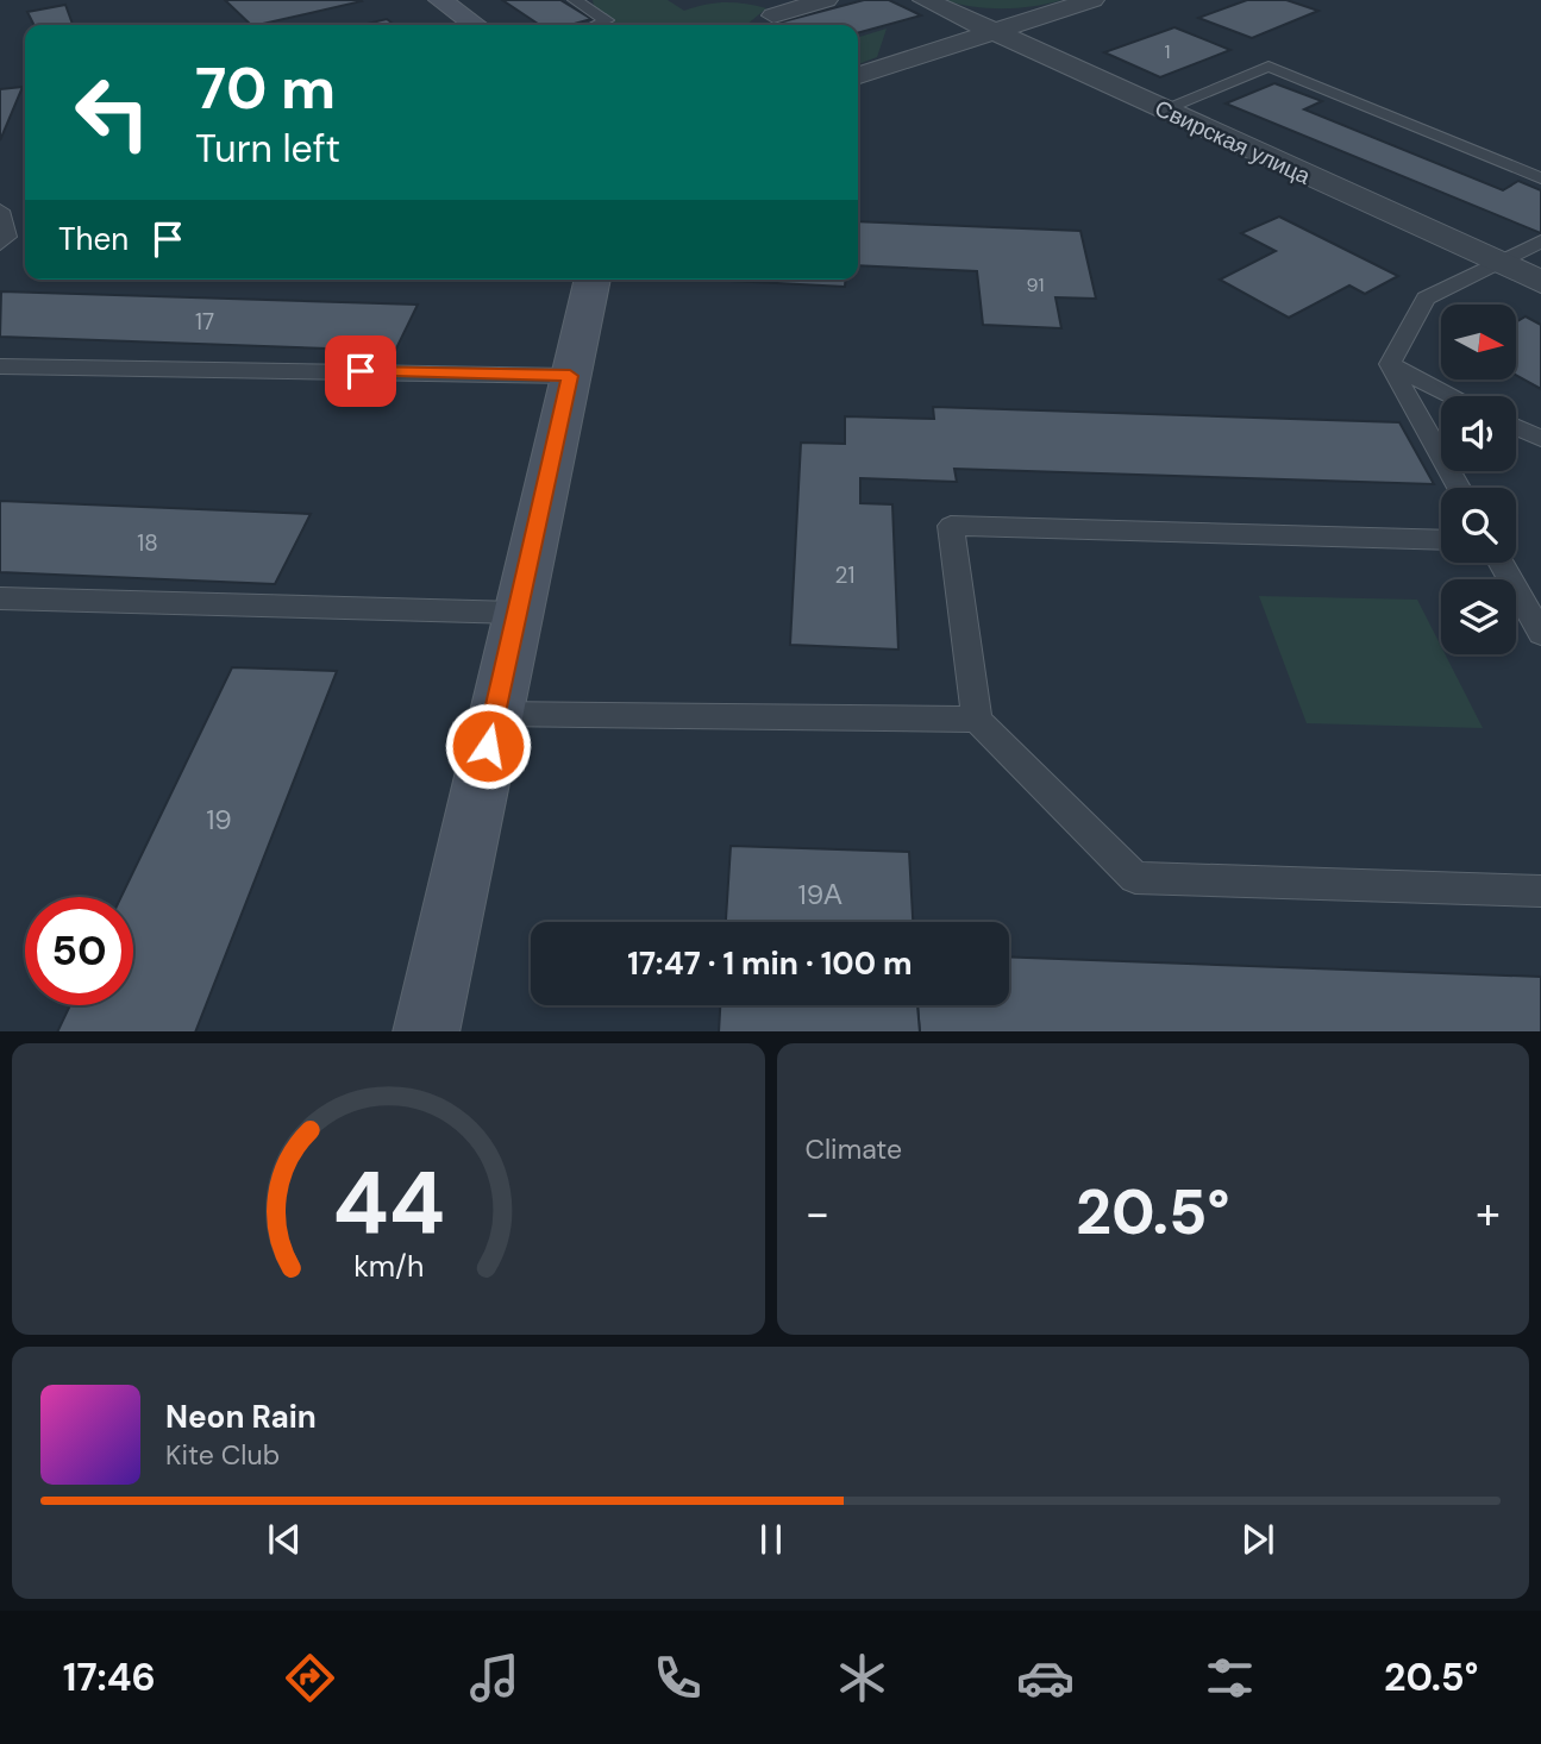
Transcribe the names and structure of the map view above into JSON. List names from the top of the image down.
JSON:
{
  "streets": {
    "street": ["Свирская улица"]
  },
  "house_numbers": [
    "1",
    "91",
    "17",
    "18",
    "21",
    "19",
    "19А"
  ],
  "north": "right",
  "page": {
    "turn": ["70 m", "Turn left"],
    "then": "Then",
    "limit": "50",
    "trip": "17:47 · 1 min · 100 m",
    "tile": "Climate",
    "heat": ["−", "20.5°", "+"],
    "song": ["Neon Rain", "Kite Club"],
    "tabs": ["17:46", "20.5°"],
    "gauge": ["44", "km/h"]
  }
}
